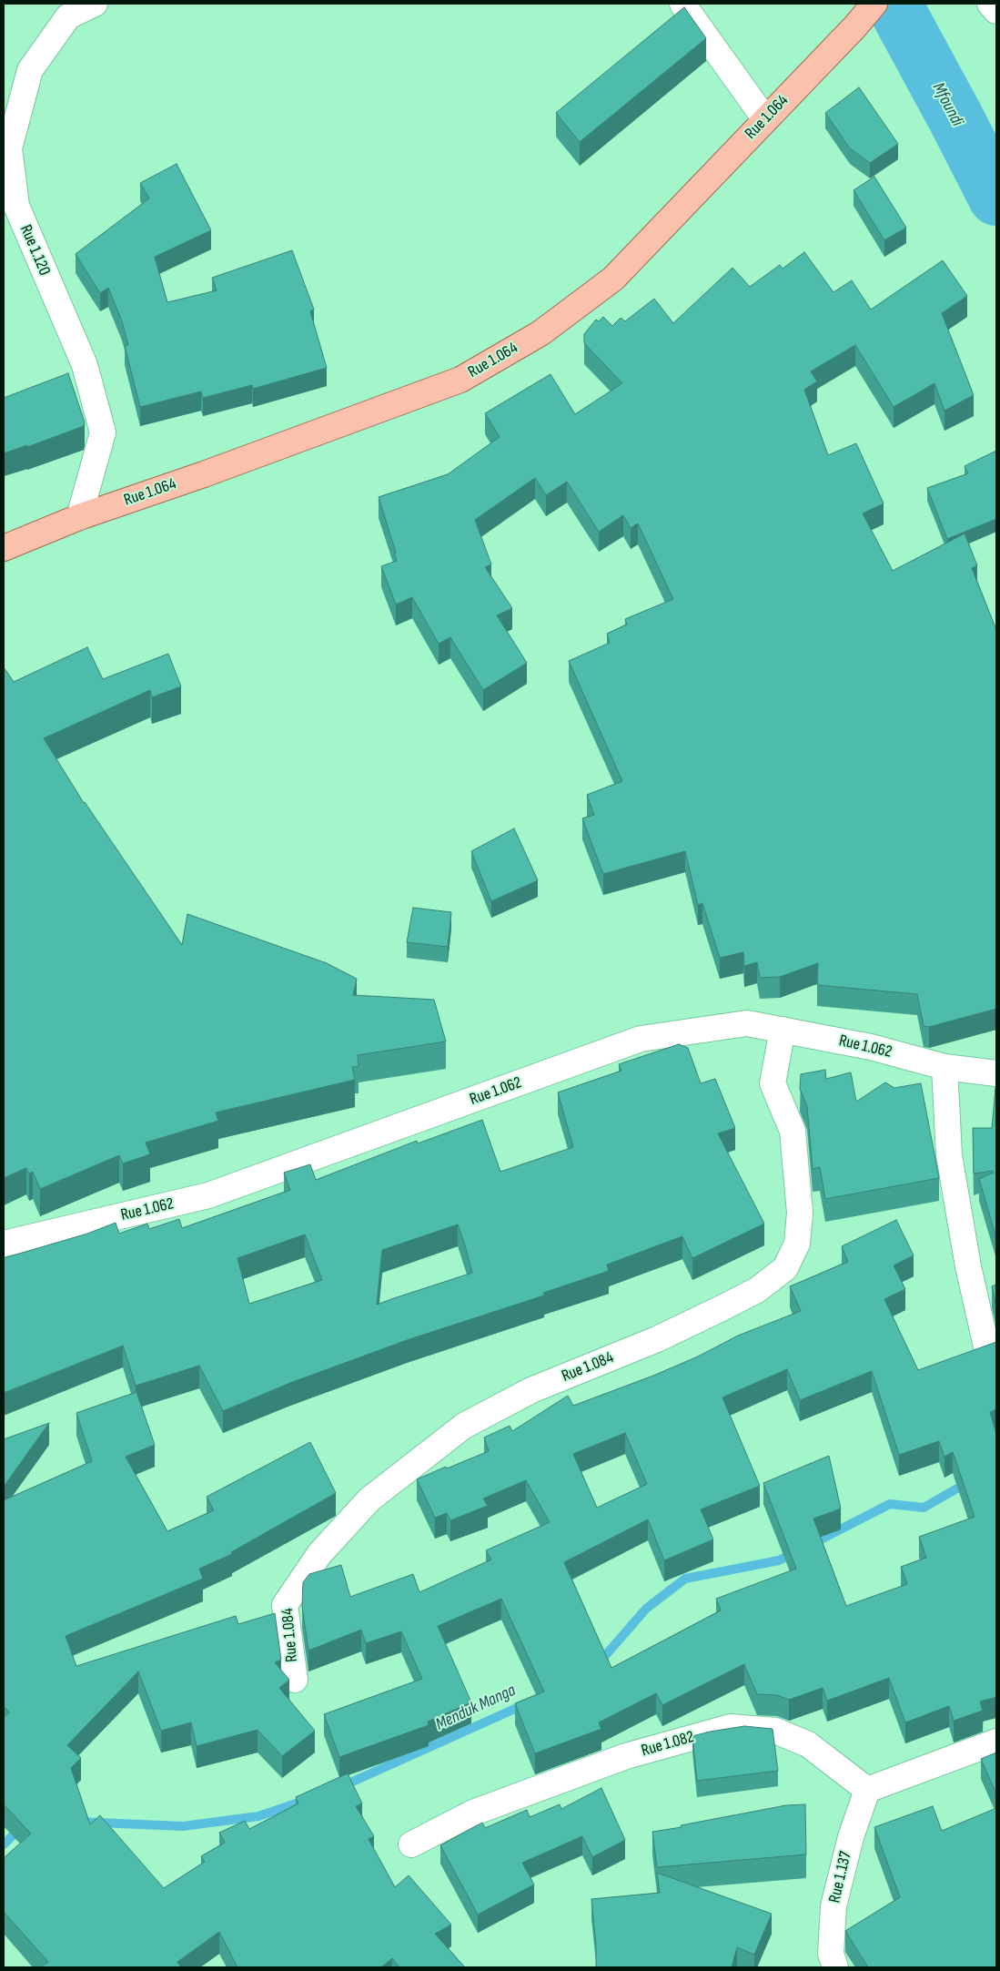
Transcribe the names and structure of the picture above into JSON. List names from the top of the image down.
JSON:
{
  "streets": {
    "main road": ["Rue 1.064"],
    "street": [
      "Rue 1.120",
      "Rue 1.062",
      "Rue 1.084",
      "Rue 1.082",
      "Rue 1.137"
    ]
  },
  "crossings": [
    ["Rue 1.064", "Rue 1.120"],
    ["Rue 1.062", "Rue 1.084"],
    ["Rue 1.082", "Rue 1.137"]
  ],
  "water": ["Mfoundi", "Menduk Manga"]
}
